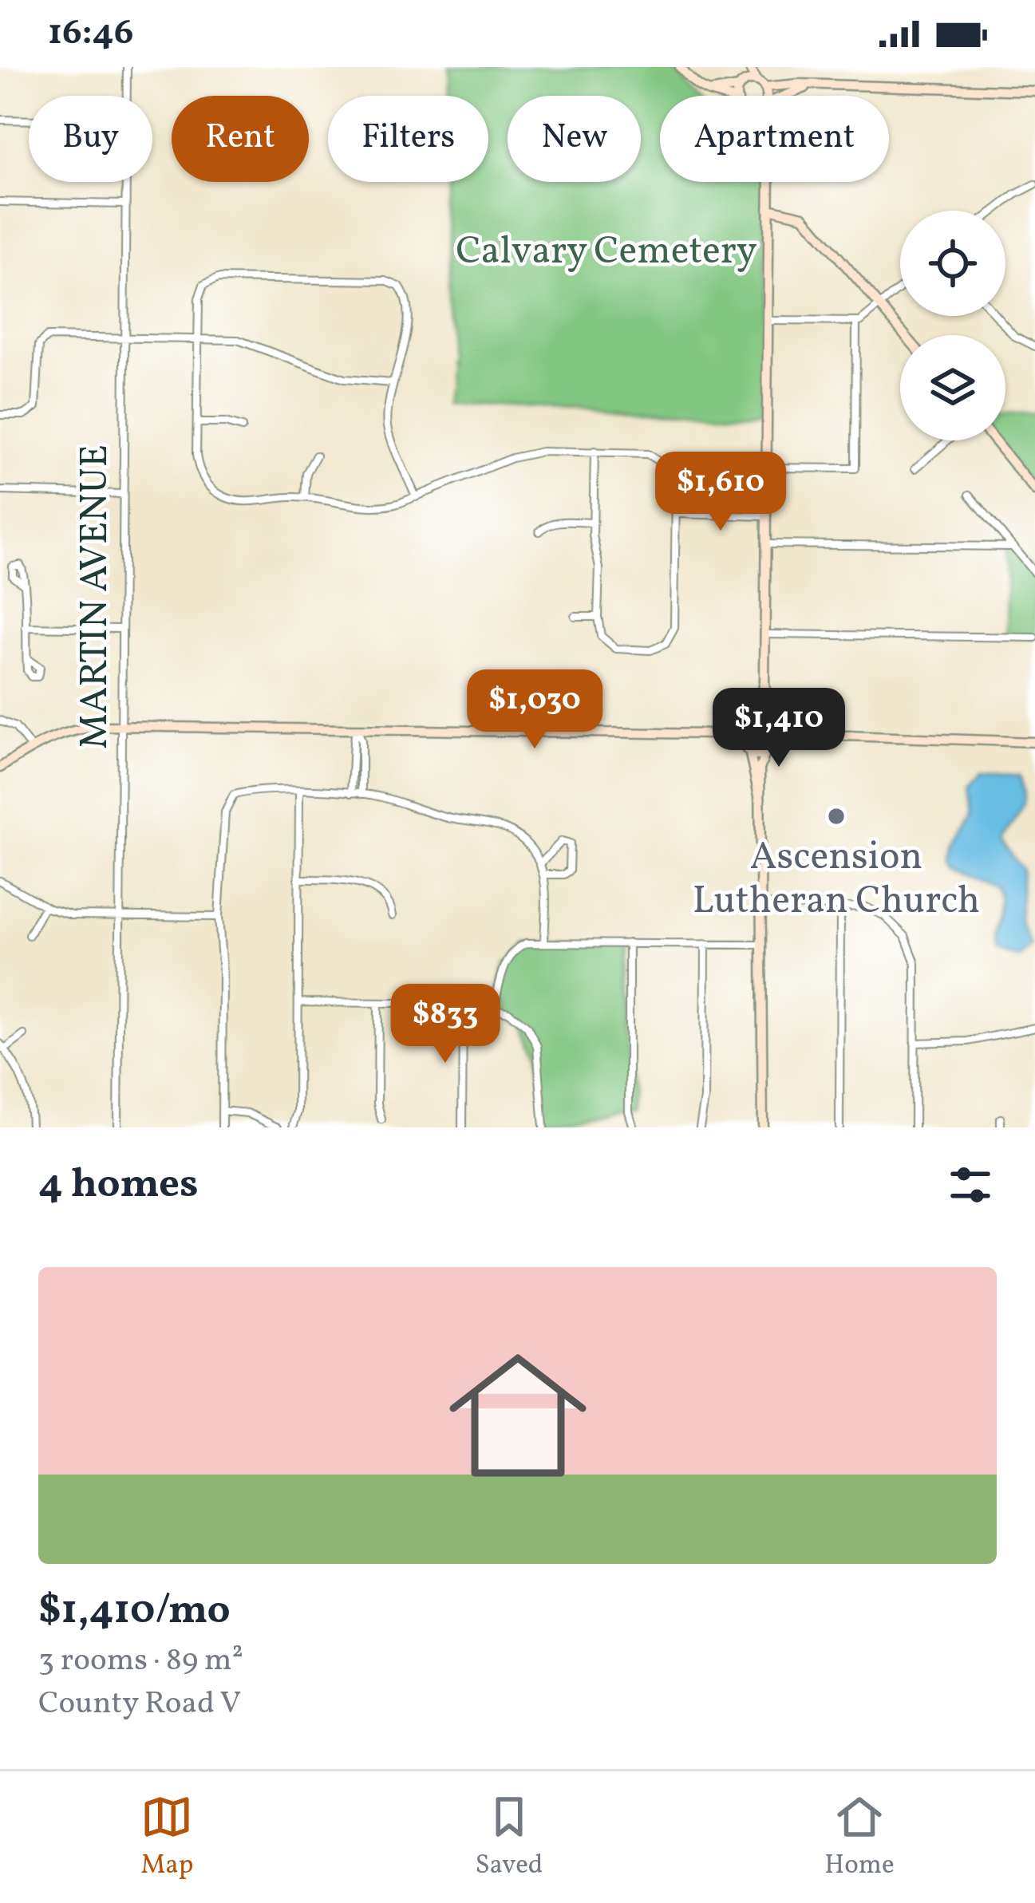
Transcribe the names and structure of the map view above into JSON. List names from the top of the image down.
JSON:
{
  "streets": {
    "street": ["MARTIN AVENUE"]
  },
  "parks": ["Calvary Cemetery"],
  "places": ["Ascension Lutheran Church"],
  "page": {
    "status": "16:46",
    "chip": [
      "Buy",
      "Rent",
      "Filters",
      "New",
      "Apartment"
    ],
    "price": [
      "$1,610",
      "$1,030",
      "$1,410",
      "$833"
    ],
    "heading": "4 homes",
    "list": [
      {
        "name": "$1,410/mo",
        "note": "3 rooms · 89 m² · County Road V"
      }
    ],
    "tabs": ["Map", "Saved", "Home"]
  }
}
